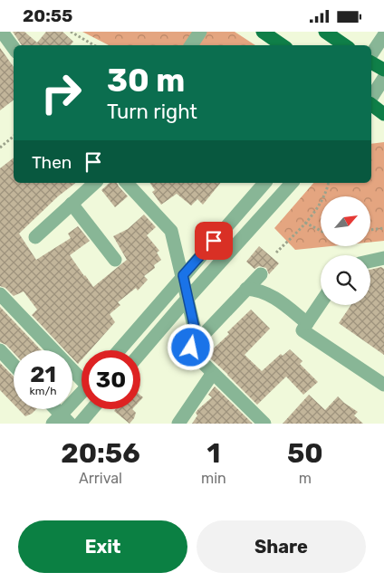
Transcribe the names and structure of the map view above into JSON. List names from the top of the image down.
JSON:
{
  "north": "top right",
  "page": {
    "status": "20:55",
    "turn": ["30 m", "Turn right"],
    "then": "Then",
    "speed": "21 km/h",
    "limit": "30",
    "eta": [
      "20:56",
      "Arrival",
      "1",
      "min",
      "50",
      "m"
    ],
    "buttons": ["Exit", "Share"]
  }
}
